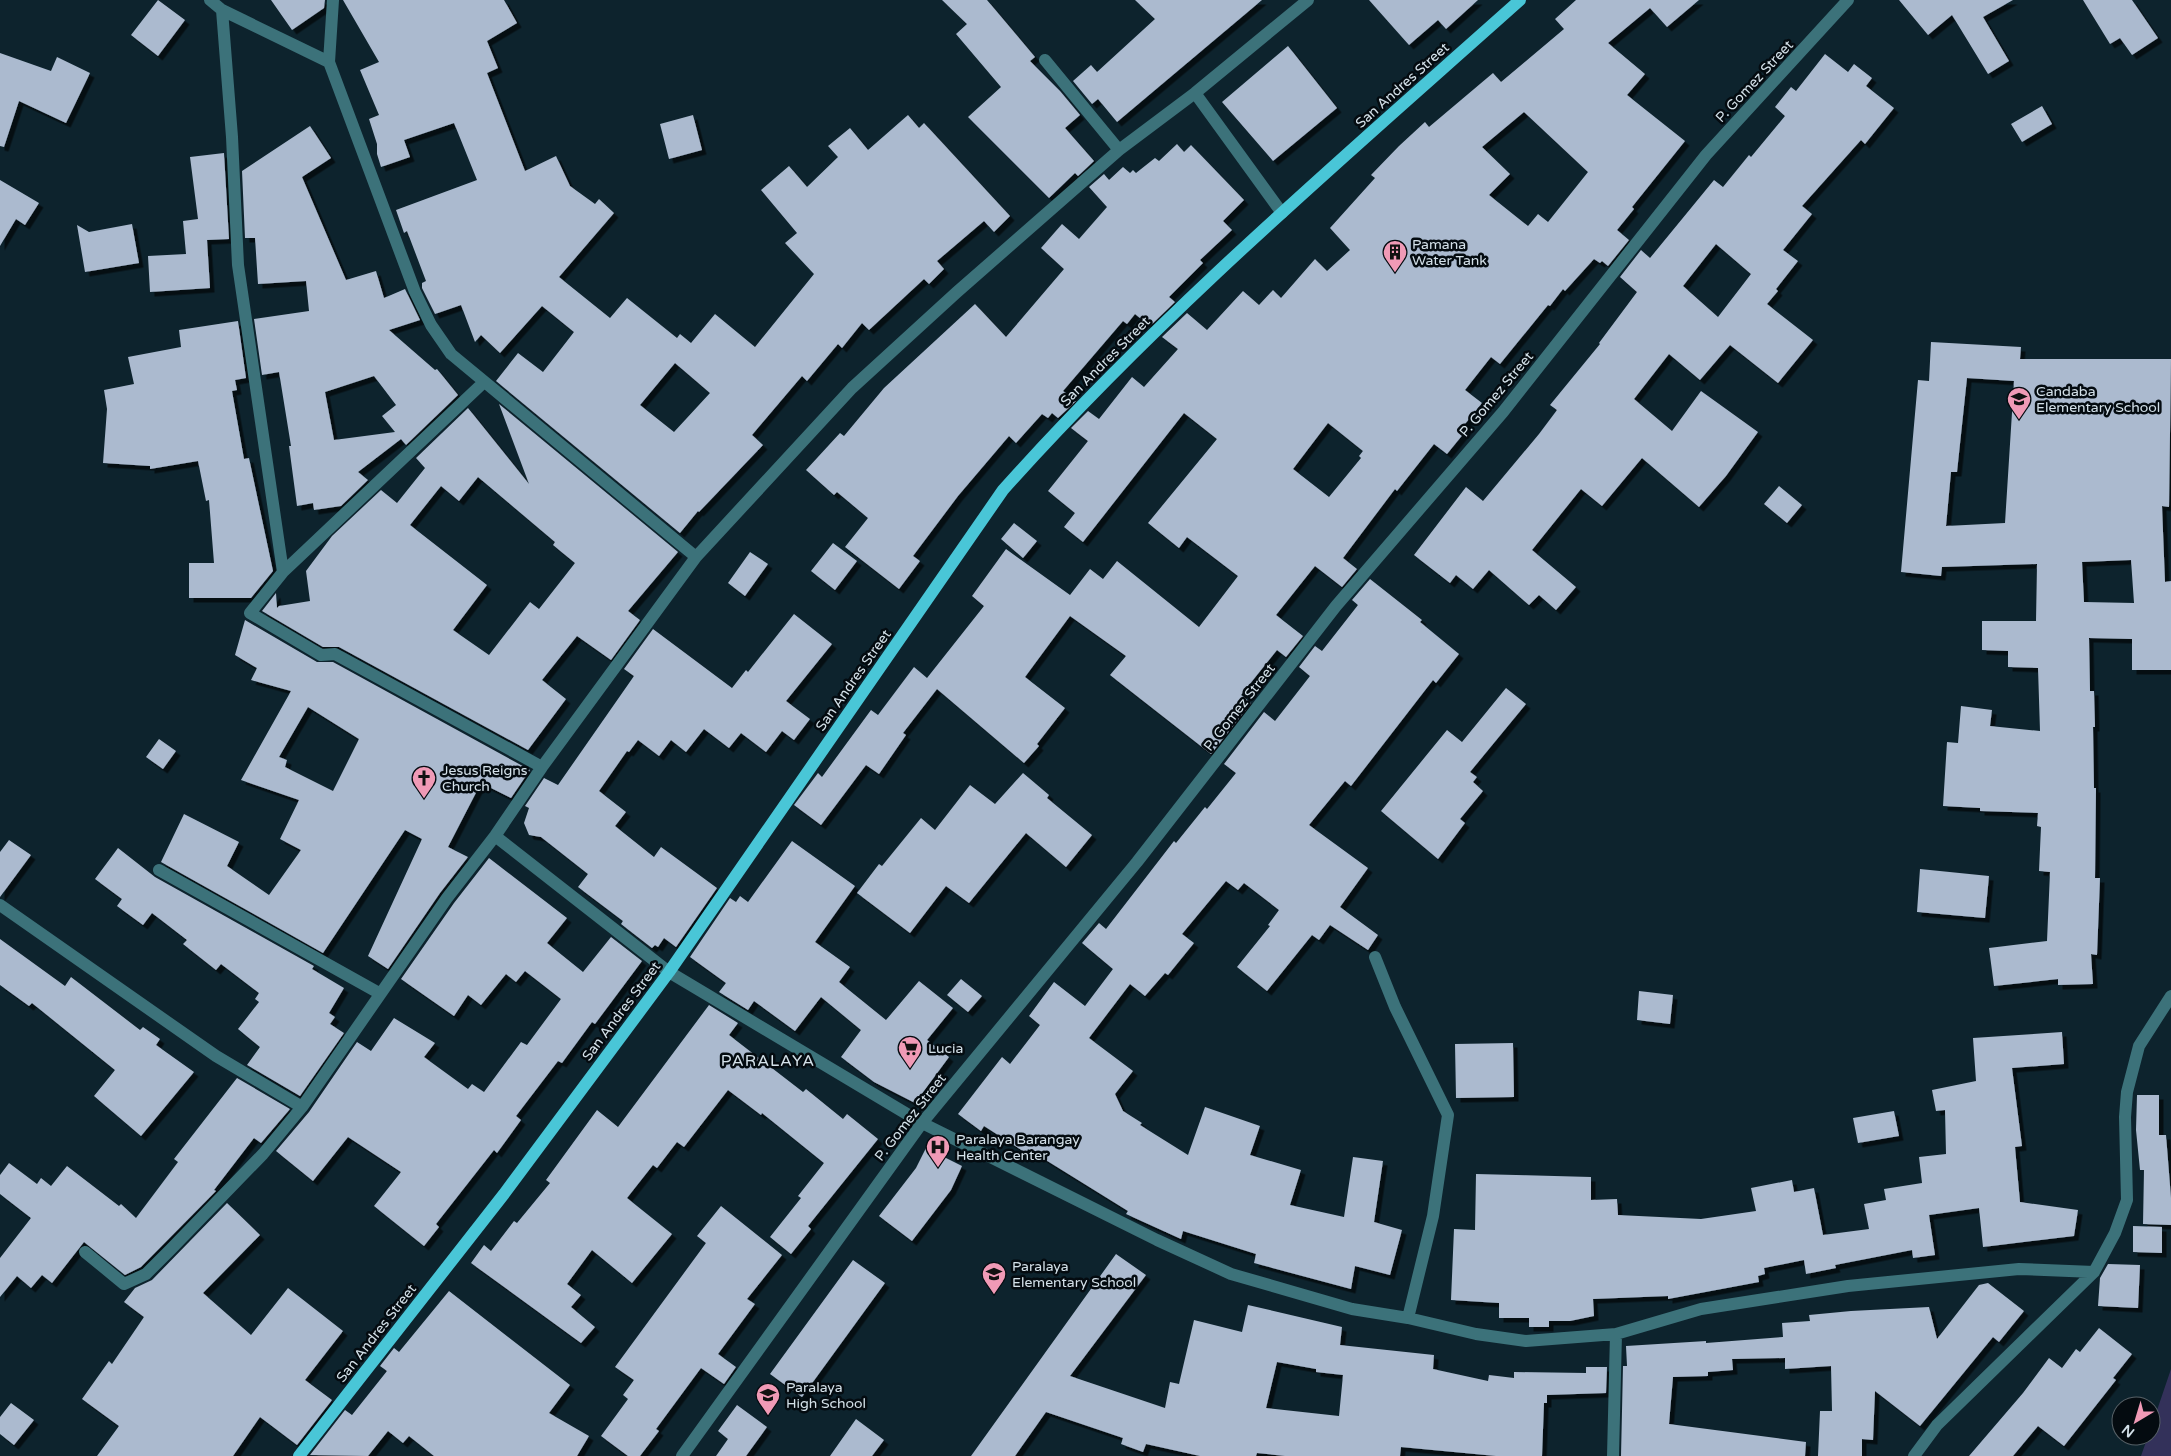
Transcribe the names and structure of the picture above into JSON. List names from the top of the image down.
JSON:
{
  "streets": {
    "main road": ["San Andres Street"],
    "street": ["P. Gomez Street"]
  },
  "districts": ["PARALAYA"],
  "places": {
    "building": ["Pamana Water Tank"],
    "school or university": ["Candaba Elementary School", "Paralaya Elementary School", "Paralaya High School"],
    "church": ["Jesus Reigns Church"],
    "supermarket": ["Lucia"],
    "hospital": ["Paralaya Barangay Health Center"]
  },
  "north": "bottom left"
}
